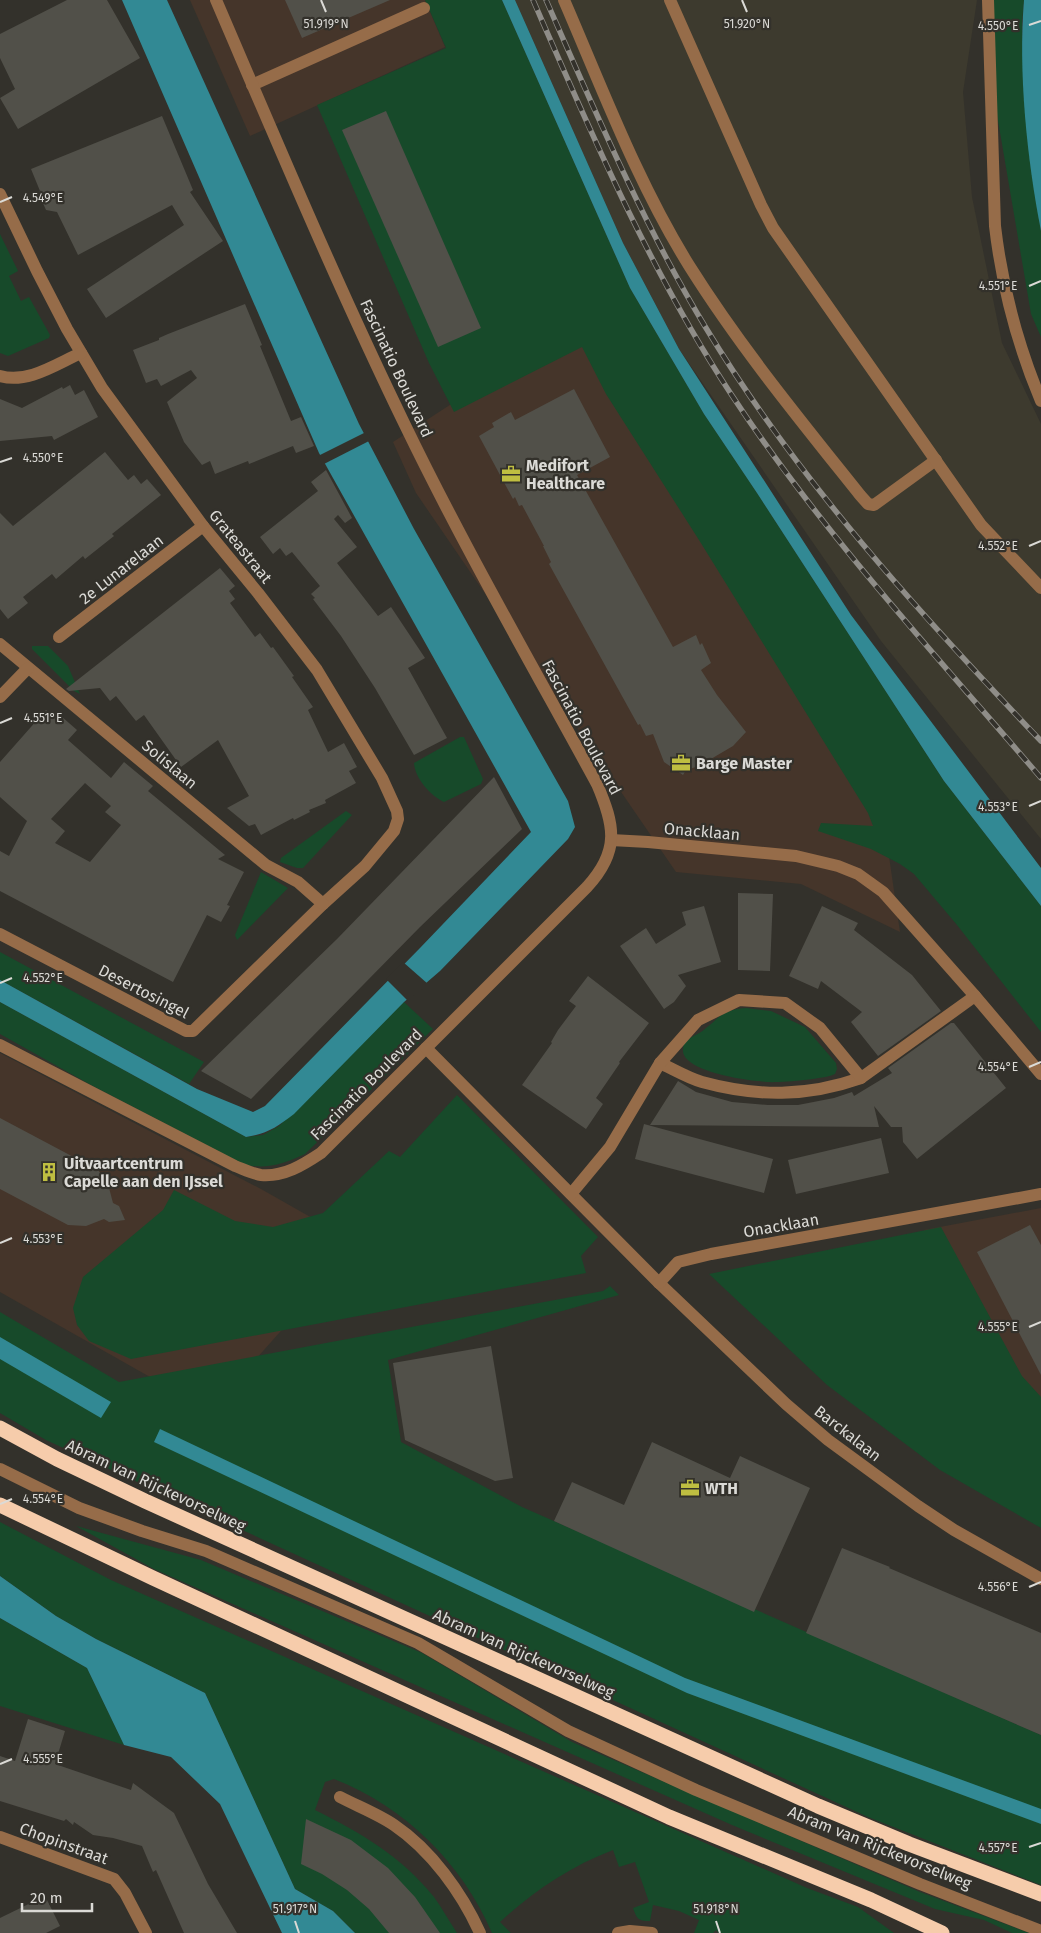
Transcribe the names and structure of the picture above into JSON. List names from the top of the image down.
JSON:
{
  "streets": {
    "highway": ["Abram van Rijckevorselweg"],
    "street": [
      "Fascinatio Boulevard",
      "Grateastraat",
      "2e Lunarelaan",
      "Solislaan",
      "Onacklaan",
      "Desertosingel",
      "Barckalaan",
      "Chopinstraat"
    ]
  },
  "crossings": [
    ["Fascinatio Boulevard", "Onacklaan"],
    ["Grateastraat", "2e Lunarelaan"],
    ["Grateastraat", "Solislaan"],
    ["Grateastraat", "Desertosingel"],
    ["Solislaan", "Desertosingel"],
    ["Onacklaan", "Barckalaan"]
  ],
  "places": {
    "office": ["Medifort Healthcare", "Barge Master", "WTH"],
    "building": ["Uitvaartcentrum Capelle aan den IJssel"]
  },
  "scale_bar": "20 m",
  "coordinates": [
    "51.919°N",
    "51.920°N",
    "4.550°E",
    "4.549°E",
    "4.551°E",
    "4.552°E",
    "4.553°E",
    "4.554°E",
    "4.555°E",
    "4.556°E",
    "4.557°E",
    "51.917°N",
    "51.918°N"
  ]
}
